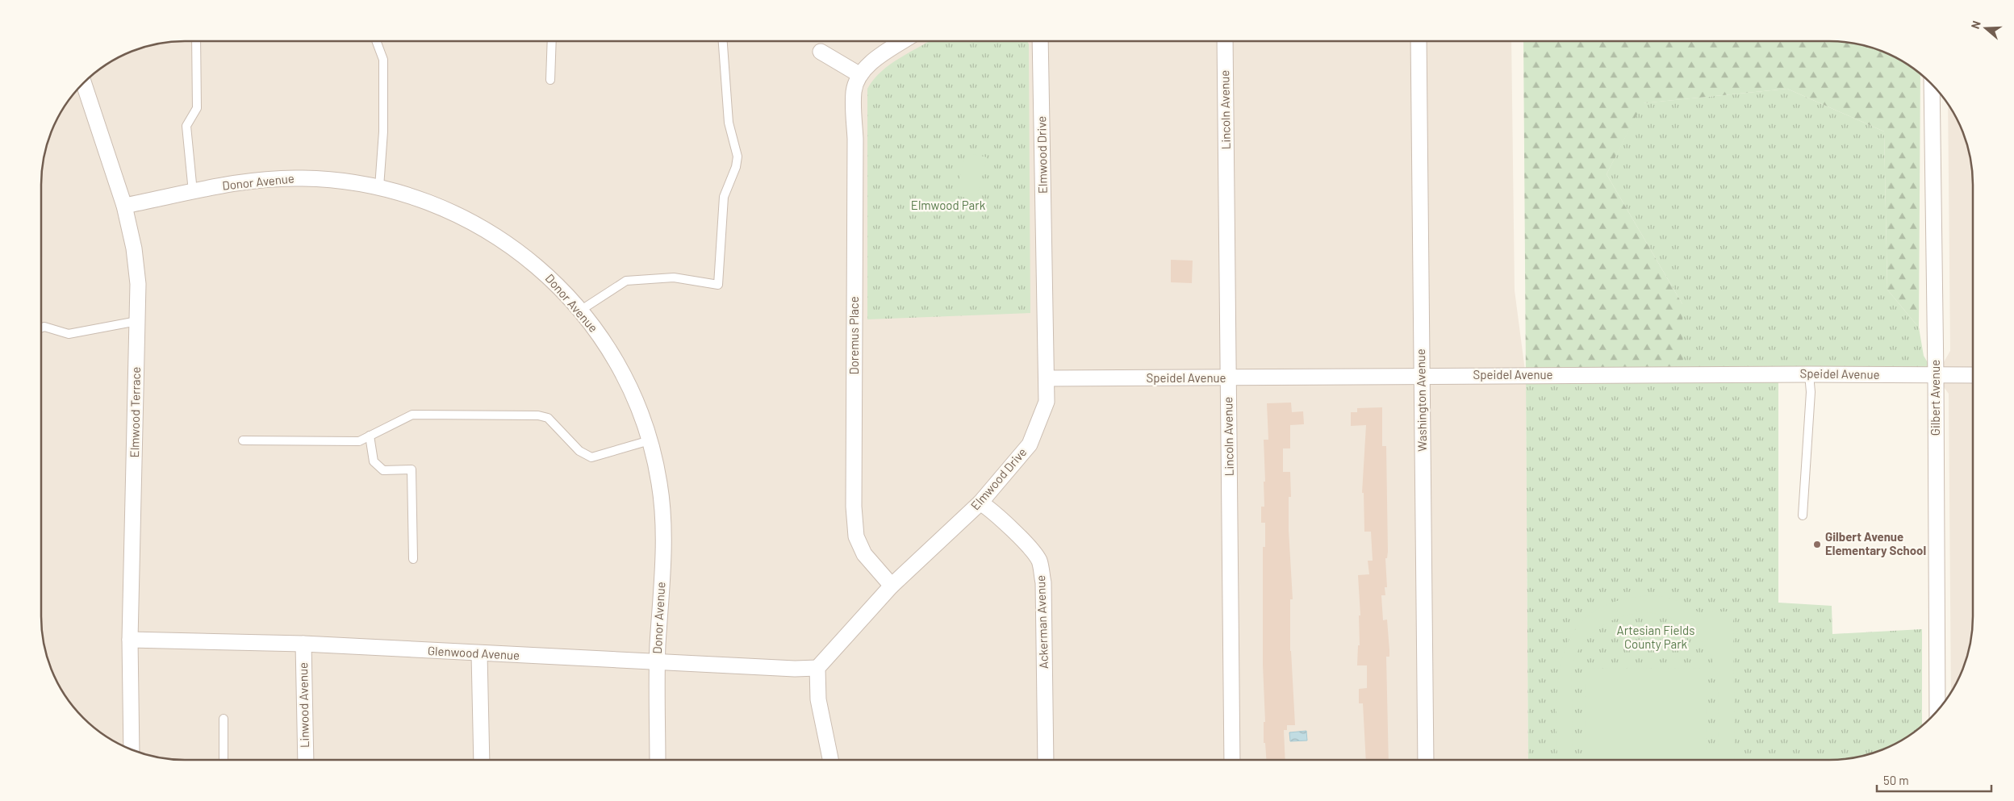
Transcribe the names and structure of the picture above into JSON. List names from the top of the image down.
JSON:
{
  "streets": {
    "street": [
      "Lincoln Avenue",
      "Elmwood Drive",
      "Donor Avenue",
      "Doremus Place",
      "Speidel Avenue",
      "Gilbert Avenue",
      "Washington Avenue",
      "Elmwood Terrace",
      "Ackerman Avenue",
      "Glenwood Avenue",
      "Linwood Avenue"
    ]
  },
  "crossings": [
    ["Lincoln Avenue", "Speidel Avenue"],
    ["Elmwood Drive", "Doremus Place"],
    ["Elmwood Drive", "Speidel Avenue"],
    ["Elmwood Drive", "Ackerman Avenue"],
    ["Elmwood Drive", "Glenwood Avenue"],
    ["Donor Avenue", "Elmwood Terrace"],
    ["Donor Avenue", "Glenwood Avenue"],
    ["Speidel Avenue", "Gilbert Avenue"],
    ["Speidel Avenue", "Washington Avenue"],
    ["Elmwood Terrace", "Glenwood Avenue"],
    ["Glenwood Avenue", "Linwood Avenue"]
  ],
  "parks": ["Elmwood Park", "Artesian Fields County Park"],
  "places": ["Gilbert Avenue Elementary School"],
  "scale_bar": "50 m",
  "north": "left"
}
